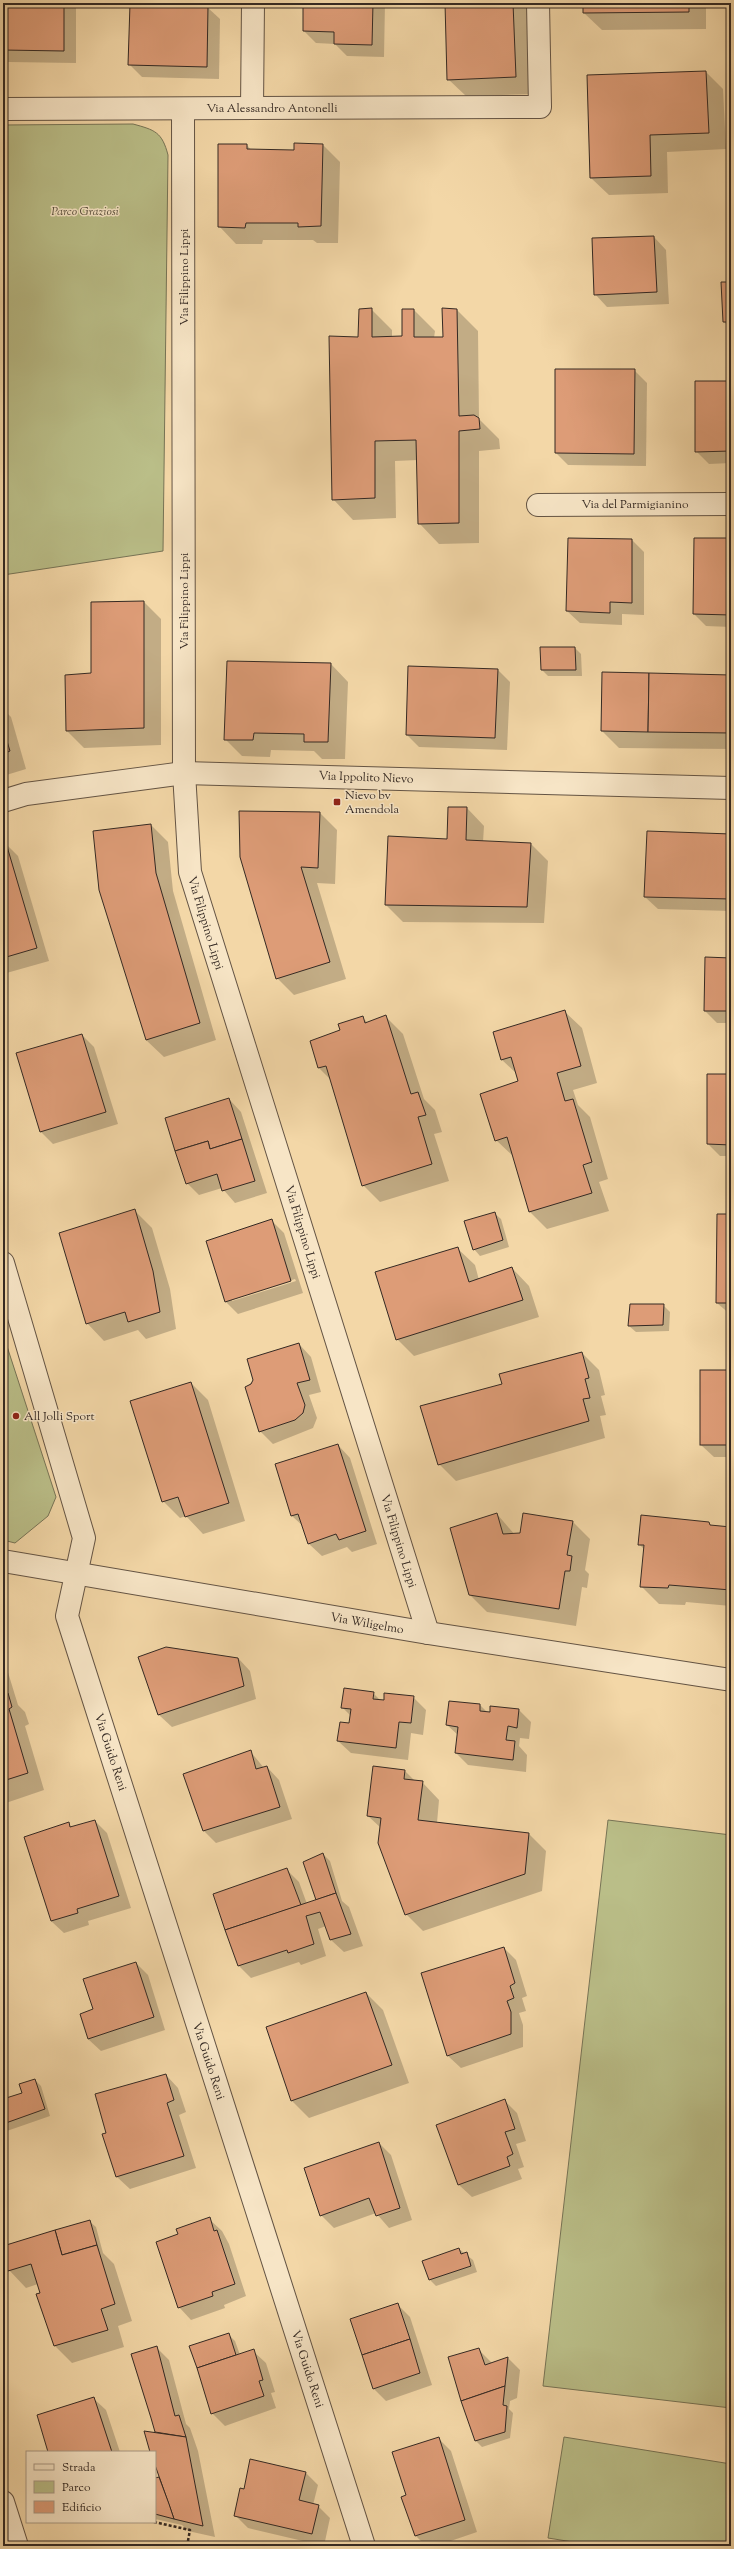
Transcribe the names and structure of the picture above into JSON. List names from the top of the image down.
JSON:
{
  "streets": {
    "street": [
      "Via Alessandro Antonelli",
      "Via Filippino Lippi",
      "Via del Parmigianino",
      "Via Ippolito Nievo",
      "Via Wiligelmo",
      "Via Guido Reni"
    ]
  },
  "crossings": [
    ["Via Alessandro Antonelli", "Via Filippino Lippi"],
    ["Via Filippino Lippi", "Via Ippolito Nievo"],
    ["Via Filippino Lippi", "Via Wiligelmo"],
    ["Via Wiligelmo", "Via Guido Reni"]
  ],
  "parks": ["Parco Graziosi"],
  "places": {
    "transit": ["Nievo bv Amendola"],
    "other": ["All Jolli Sport"]
  },
  "legend": ["Strada", "Parco", "Edificio"]
}
